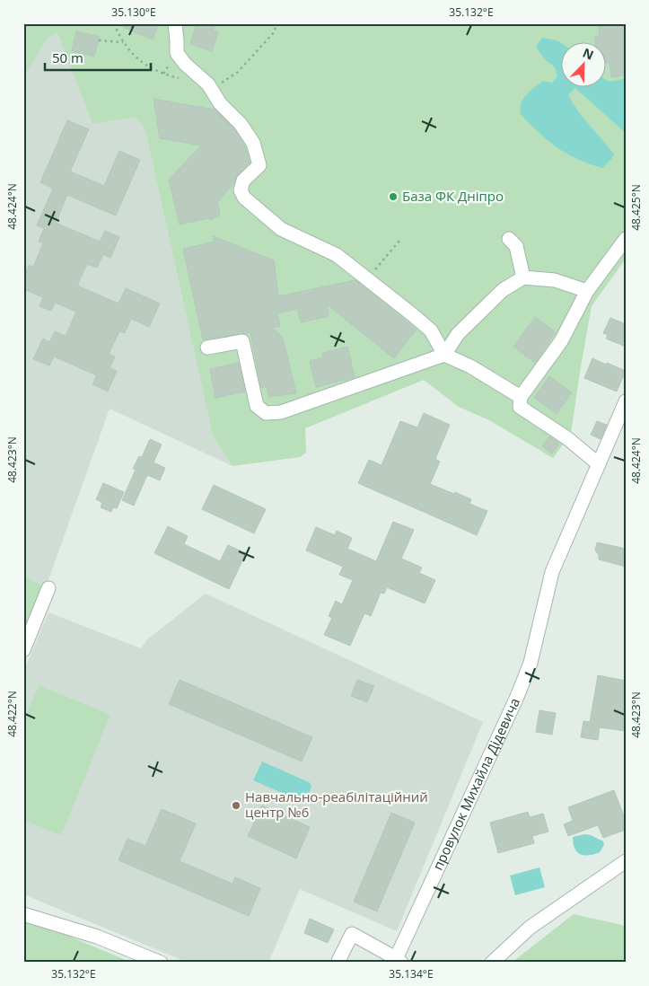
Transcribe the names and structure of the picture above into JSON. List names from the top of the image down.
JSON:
{
  "streets": {
    "street": ["провулок Михайла Дідевича"]
  },
  "places": ["База ФК Дніпро", "Навчально-реабілітаційний центр №6"],
  "scale_bar": "50 m",
  "north": "top right",
  "coordinates": [
    "35.130°E",
    "35.132°E",
    "48.424°N",
    "48.425°N",
    "48.423°N",
    "48.422°N",
    "35.134°E"
  ]
}
